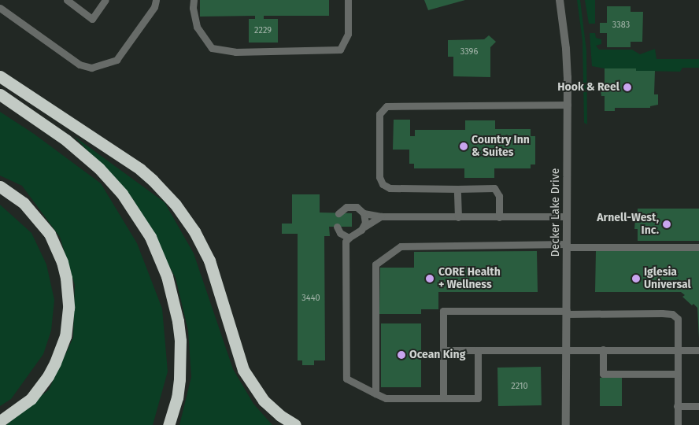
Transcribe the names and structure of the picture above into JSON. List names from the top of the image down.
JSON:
{
  "streets": {
    "street": ["Decker Lake Drive"]
  },
  "places": [
    "Hook & Reel",
    "Country Inn & Suites",
    "Arnell-West, Inc.",
    "CORE Health + Wellness",
    "Iglesia Universal",
    "Ocean King"
  ],
  "house_numbers": [
    "3383",
    "2229",
    "3396",
    "3440",
    "2210"
  ]
}
